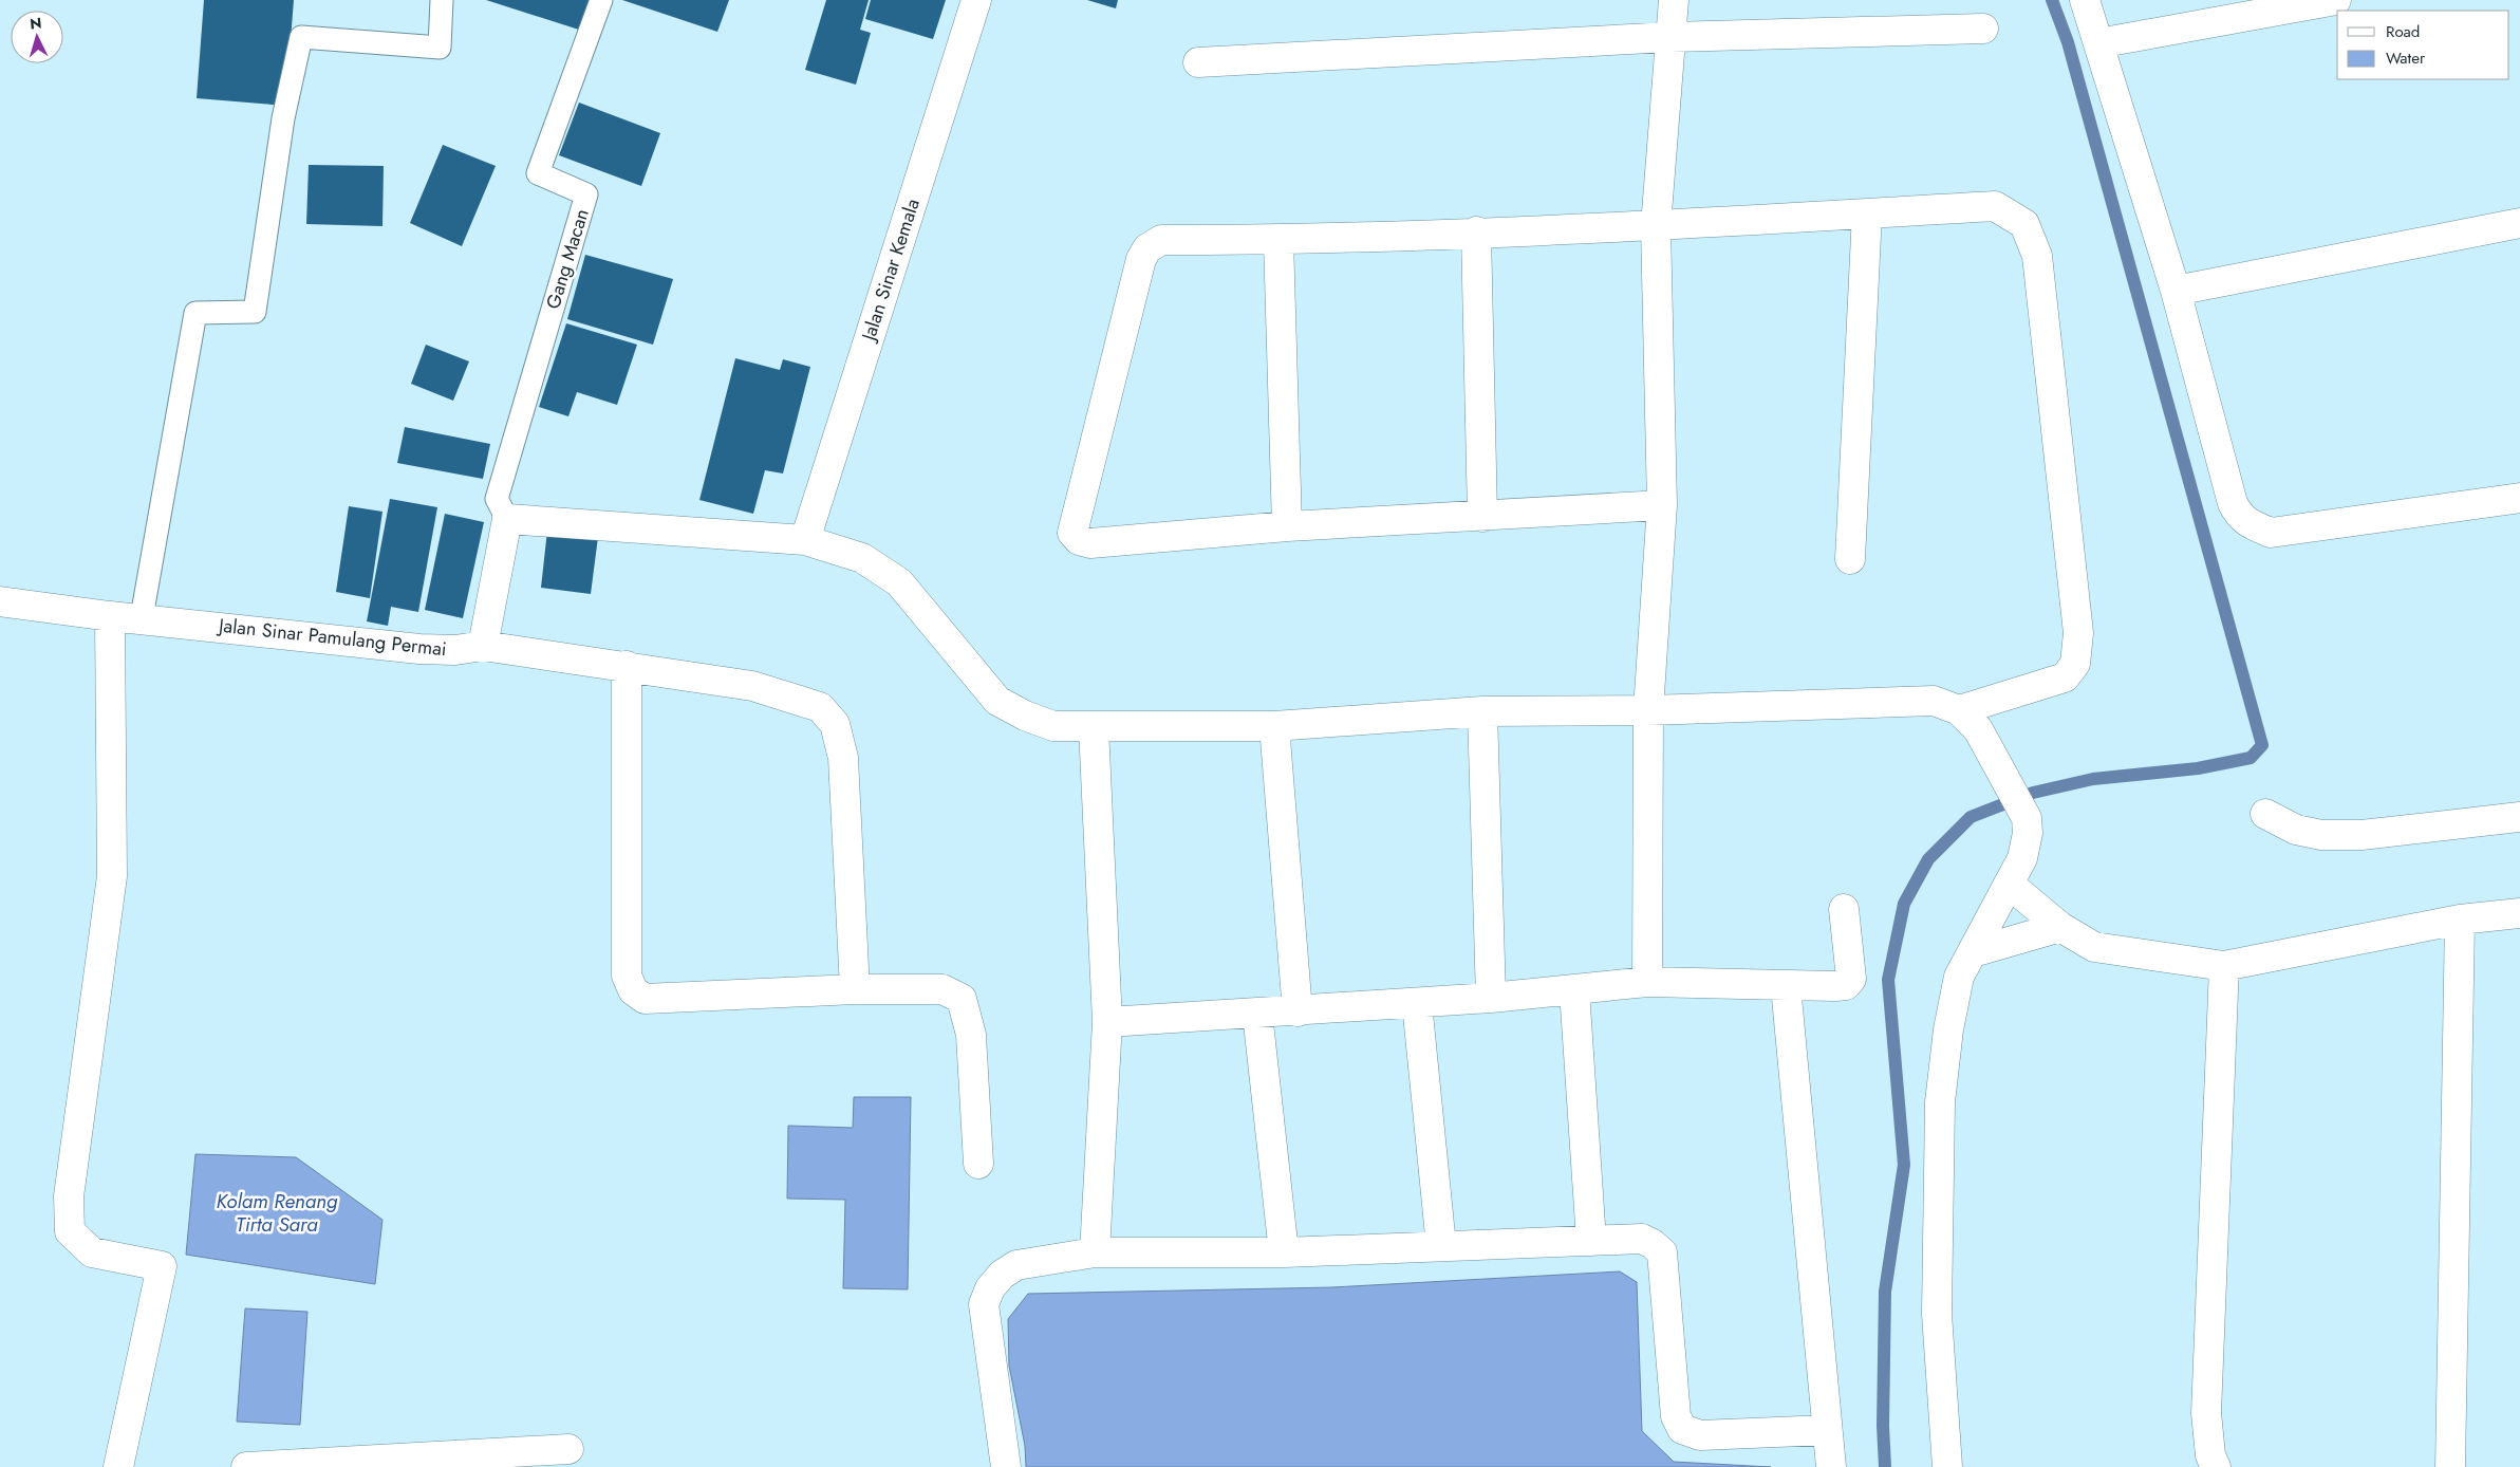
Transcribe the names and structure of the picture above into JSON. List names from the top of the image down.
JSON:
{
  "streets": {
    "street": ["Jalan Sinar Kemala", "Jalan Sinar Pamulang Permai"],
    "lane": ["Gang Macan"]
  },
  "water": ["Kolam Renang Tirta Sara"],
  "legend": ["Road", "Water"],
  "north": "top"
}
